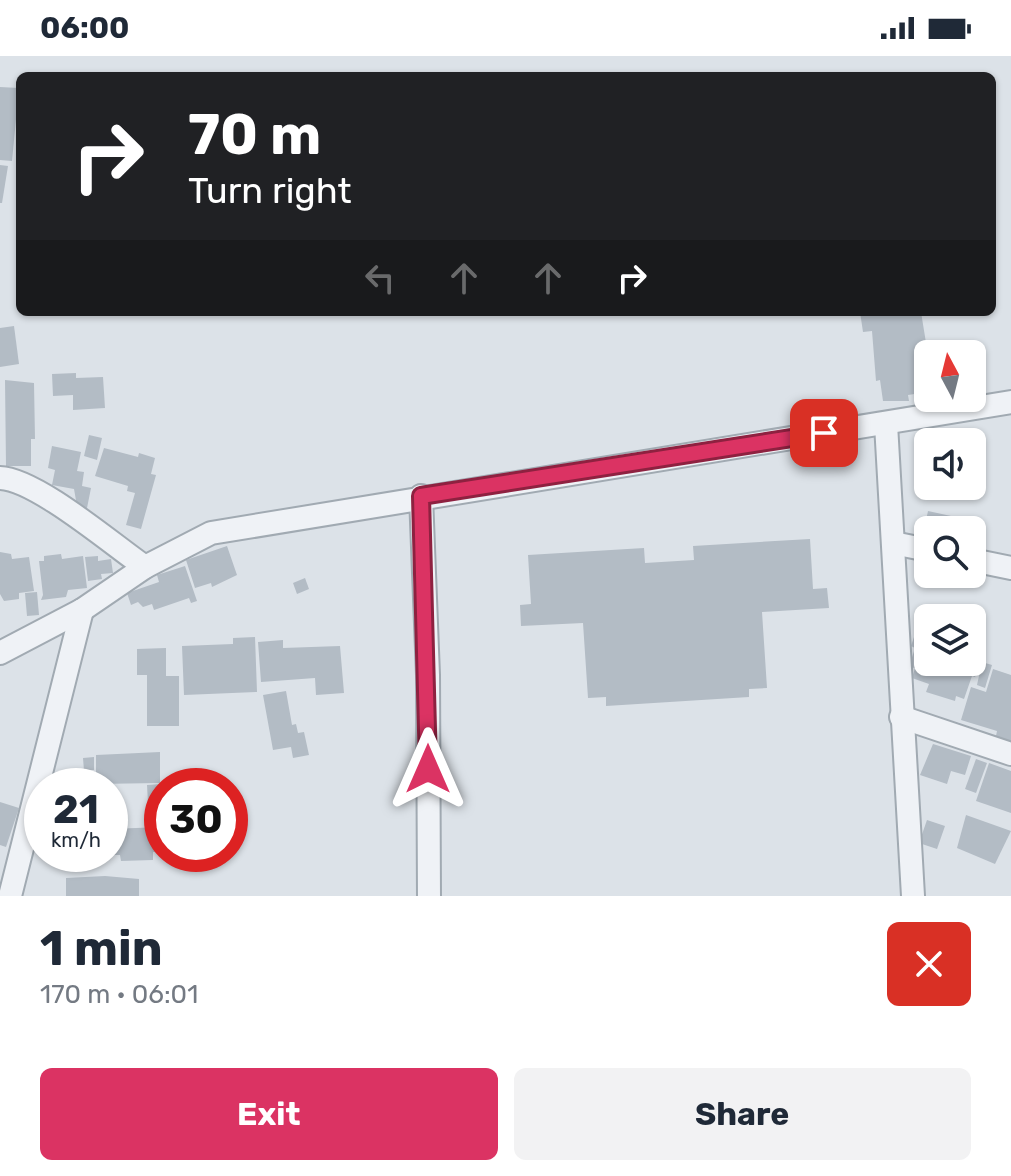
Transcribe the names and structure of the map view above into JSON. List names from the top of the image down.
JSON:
{
  "north": "top",
  "page": {
    "status": "06:00",
    "turn": ["70 m", "Turn right"],
    "speed": "21 km/h",
    "limit": "30",
    "heading": ["1 min", "170 m · 06:01"],
    "buttons": ["Exit", "Share"]
  }
}
